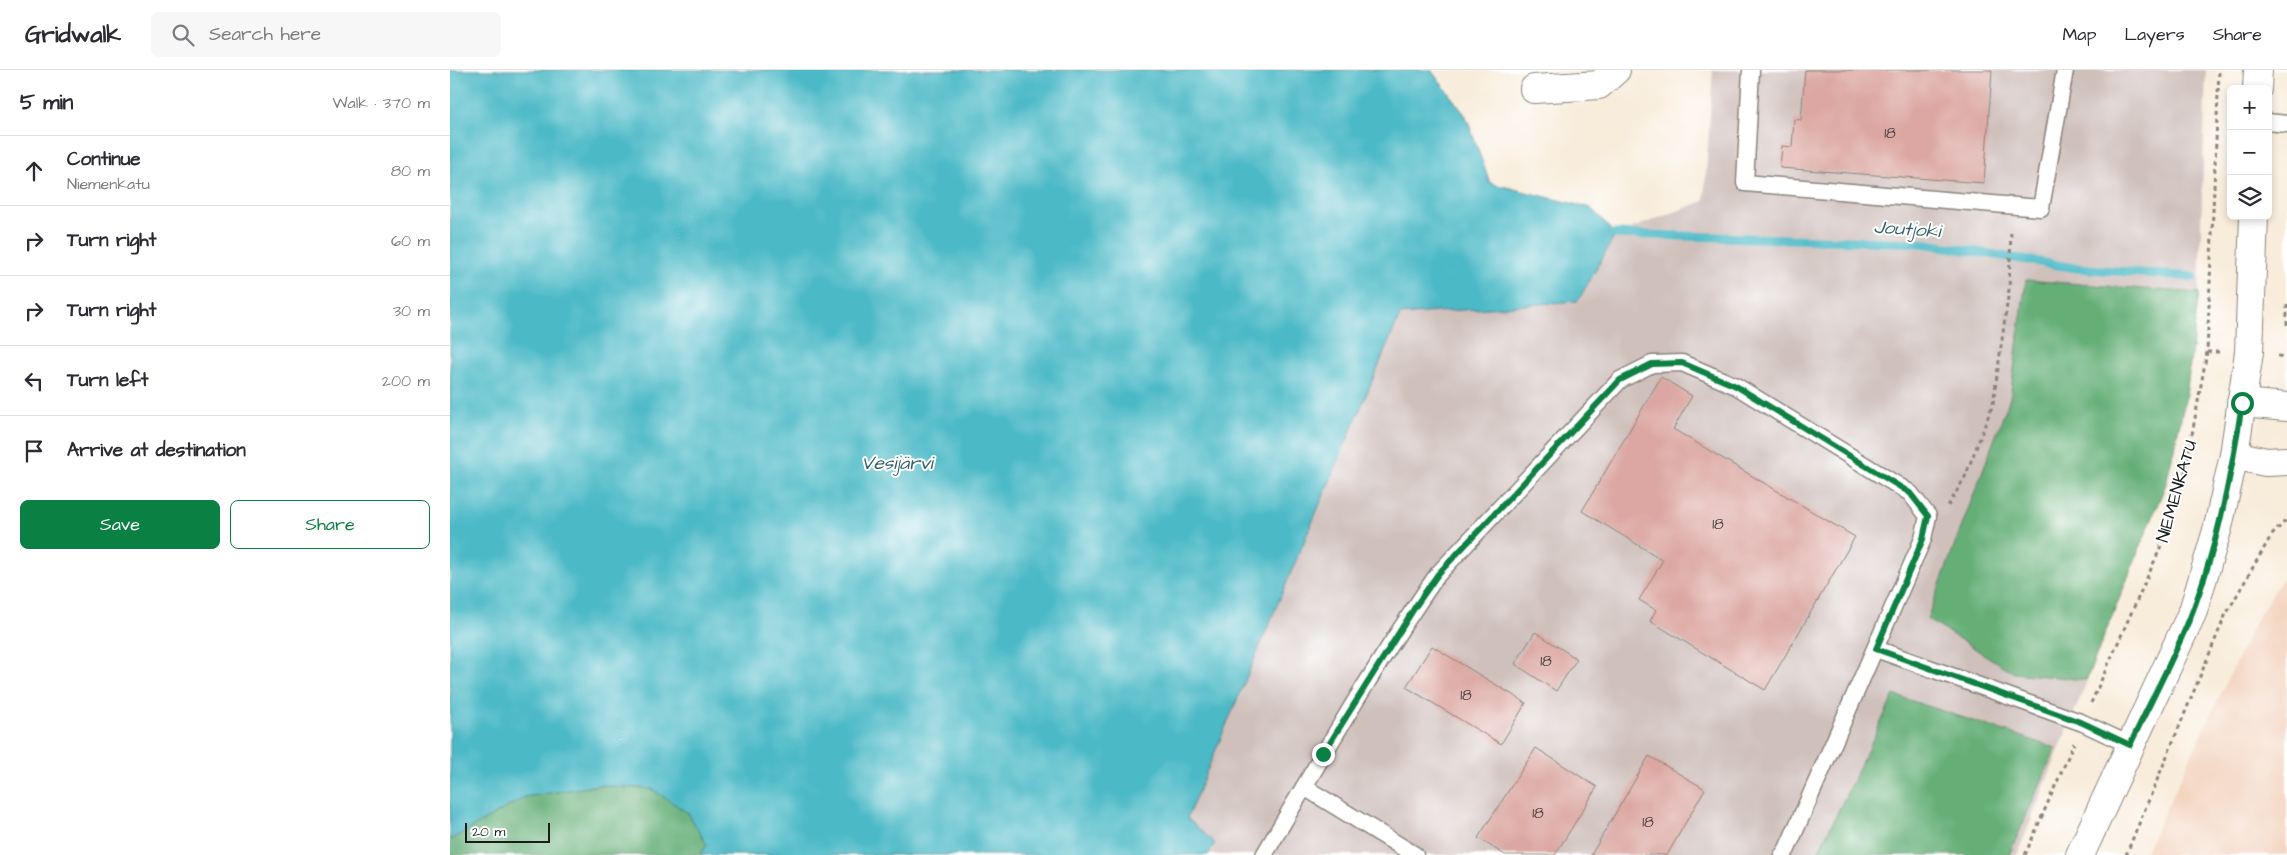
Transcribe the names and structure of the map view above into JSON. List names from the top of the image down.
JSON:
{
  "streets": {
    "path": ["NIEMENKATU"]
  },
  "water": ["Joutjoki", "Vesijärvi"],
  "house_numbers": [
    "18",
    "18",
    "18",
    "18",
    "18",
    "18"
  ],
  "scale_bar": "20 m",
  "page": {
    "header": "Gridwalk",
    "search": "Search here",
    "nav": ["Map", "Layers", "Share"],
    "heading": ["5 min", "Walk · 370 m"],
    "map_buttons": ["+", "−"],
    "list": [
      ["Continue", "Niemenkatu", "80 m"],
      ["Turn right", "60 m"],
      ["Turn right", "30 m"],
      ["Turn left", "200 m"],
      "Arrive at destination"
    ],
    "buttons": ["Save", "Share"],
    "scale": "20 m"
  }
}
